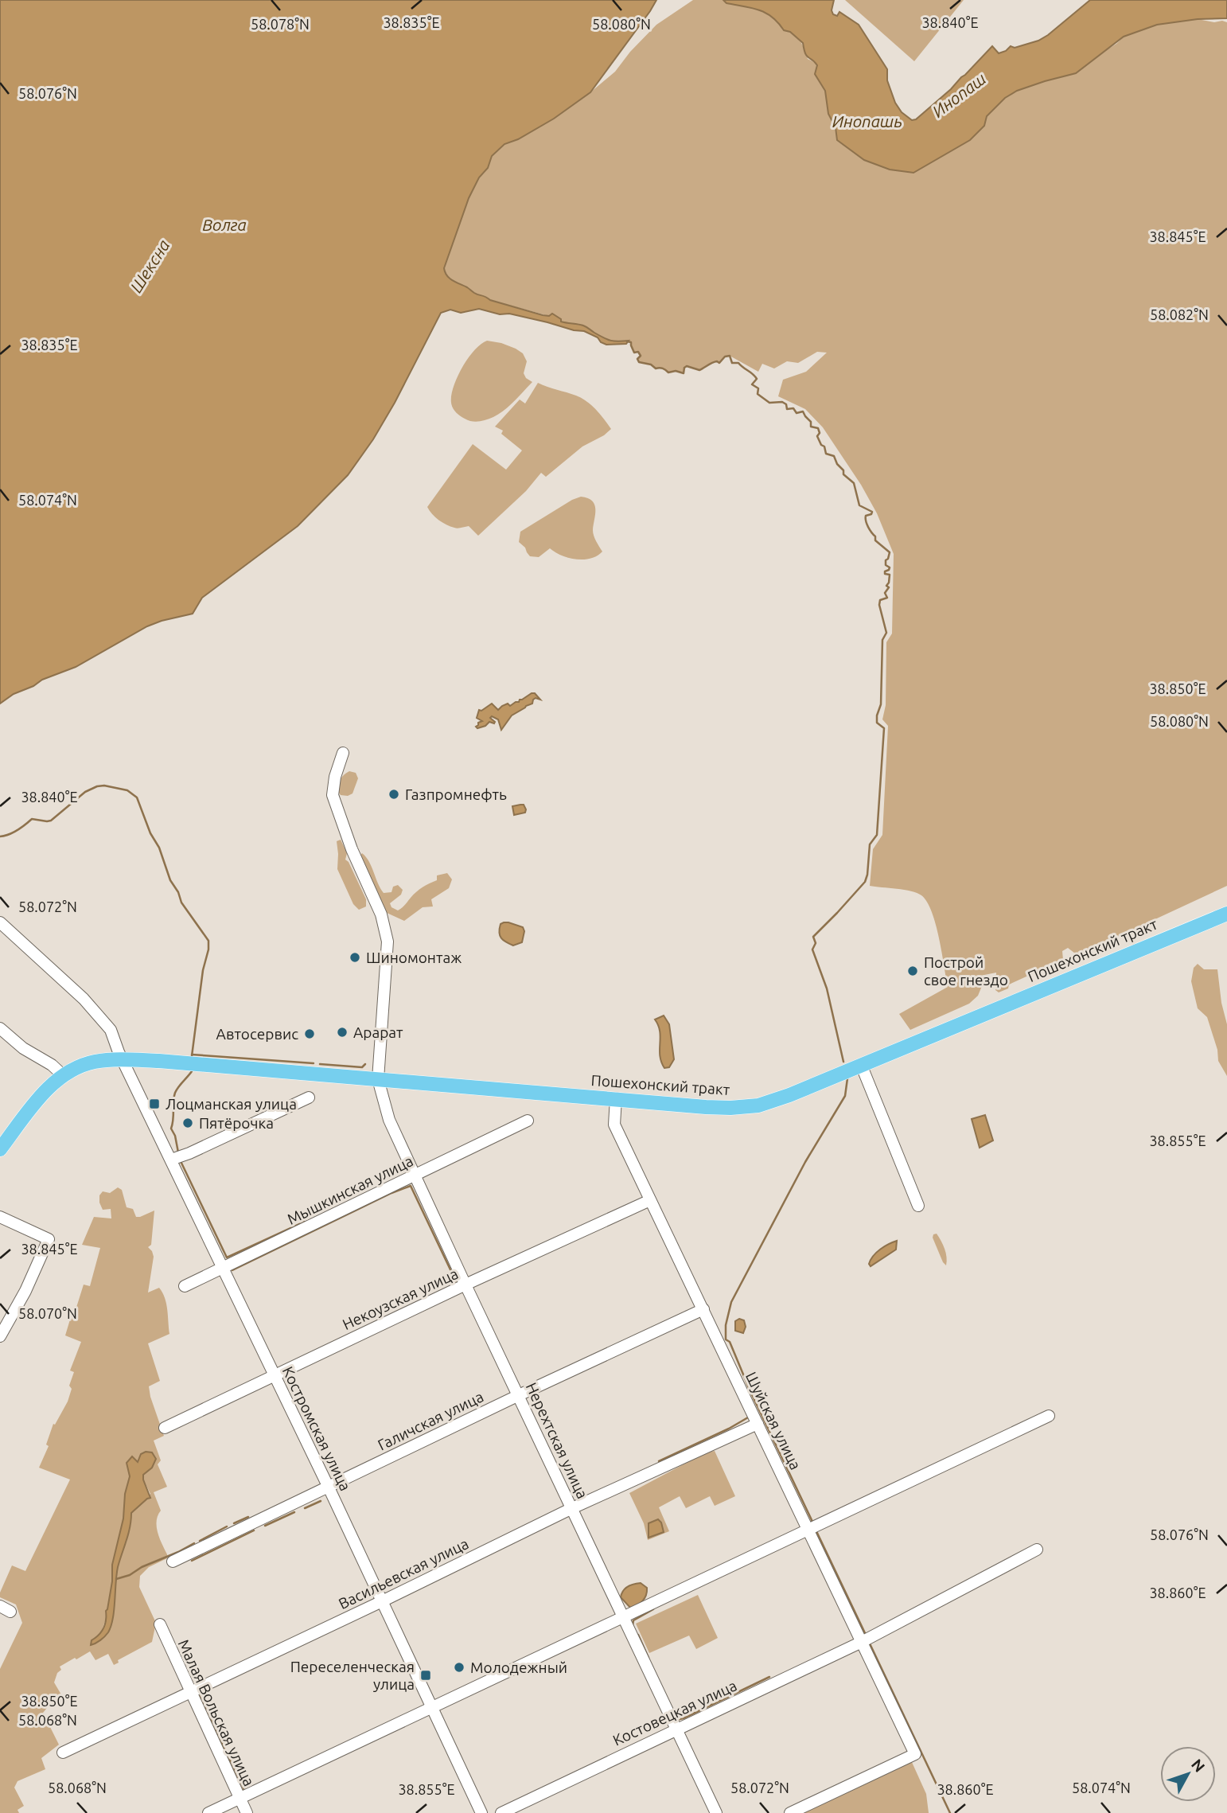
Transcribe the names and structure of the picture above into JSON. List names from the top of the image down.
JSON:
{
  "streets": {
    "main road": ["Пошехонский тракт"],
    "street": [
      "Мышкинская улица",
      "Некоузская улица",
      "Галичская улица",
      "Шуйская улица",
      "Костромская улица",
      "Нерехтская улица",
      "Васильевская улица",
      "Малая Вольская улица",
      "Костовецкая улица"
    ]
  },
  "crossings": [
    ["Пошехонский тракт", "Шуйская улица"],
    ["Пошехонский тракт", "Костромская улица"],
    ["Пошехонский тракт", "Нерехтская улица"],
    ["Мышкинская улица", "Костромская улица"],
    ["Мышкинская улица", "Нерехтская улица"],
    ["Некоузская улица", "Шуйская улица"],
    ["Некоузская улица", "Костромская улица"],
    ["Некоузская улица", "Нерехтская улица"],
    ["Галичская улица", "Шуйская улица"],
    ["Галичская улица", "Костромская улица"],
    ["Галичская улица", "Нерехтская улица"],
    ["Шуйская улица", "Васильевская улица"],
    ["Шуйская улица", "Костовецкая улица"],
    ["Костромская улица", "Васильевская улица"],
    ["Нерехтская улица", "Васильевская улица"],
    ["Нерехтская улица", "Костовецкая улица"],
    ["Васильевская улица", "Малая Вольская улица"]
  ],
  "water": [
    "Инопаш",
    "Инопашь",
    "Волга",
    "Шексна"
  ],
  "places": {
    "other": [
      "Газпромнефть",
      "Шиномонтаж",
      "Построй свое гнездо",
      "Арарат",
      "Автосервис",
      "Пятёрочка",
      "Молодежный"
    ],
    "transit": ["Лоцманская улица", "Переселенческая улица"]
  },
  "north": "top right",
  "coordinates": [
    "38.840°E",
    "38.835°E",
    "58.078°N",
    "58.080°N",
    "58.076°N",
    "38.845°E",
    "58.082°N",
    "58.074°N",
    "38.850°E",
    "58.072°N",
    "38.855°E",
    "58.070°N",
    "38.860°E",
    "58.068°N"
  ]
}
